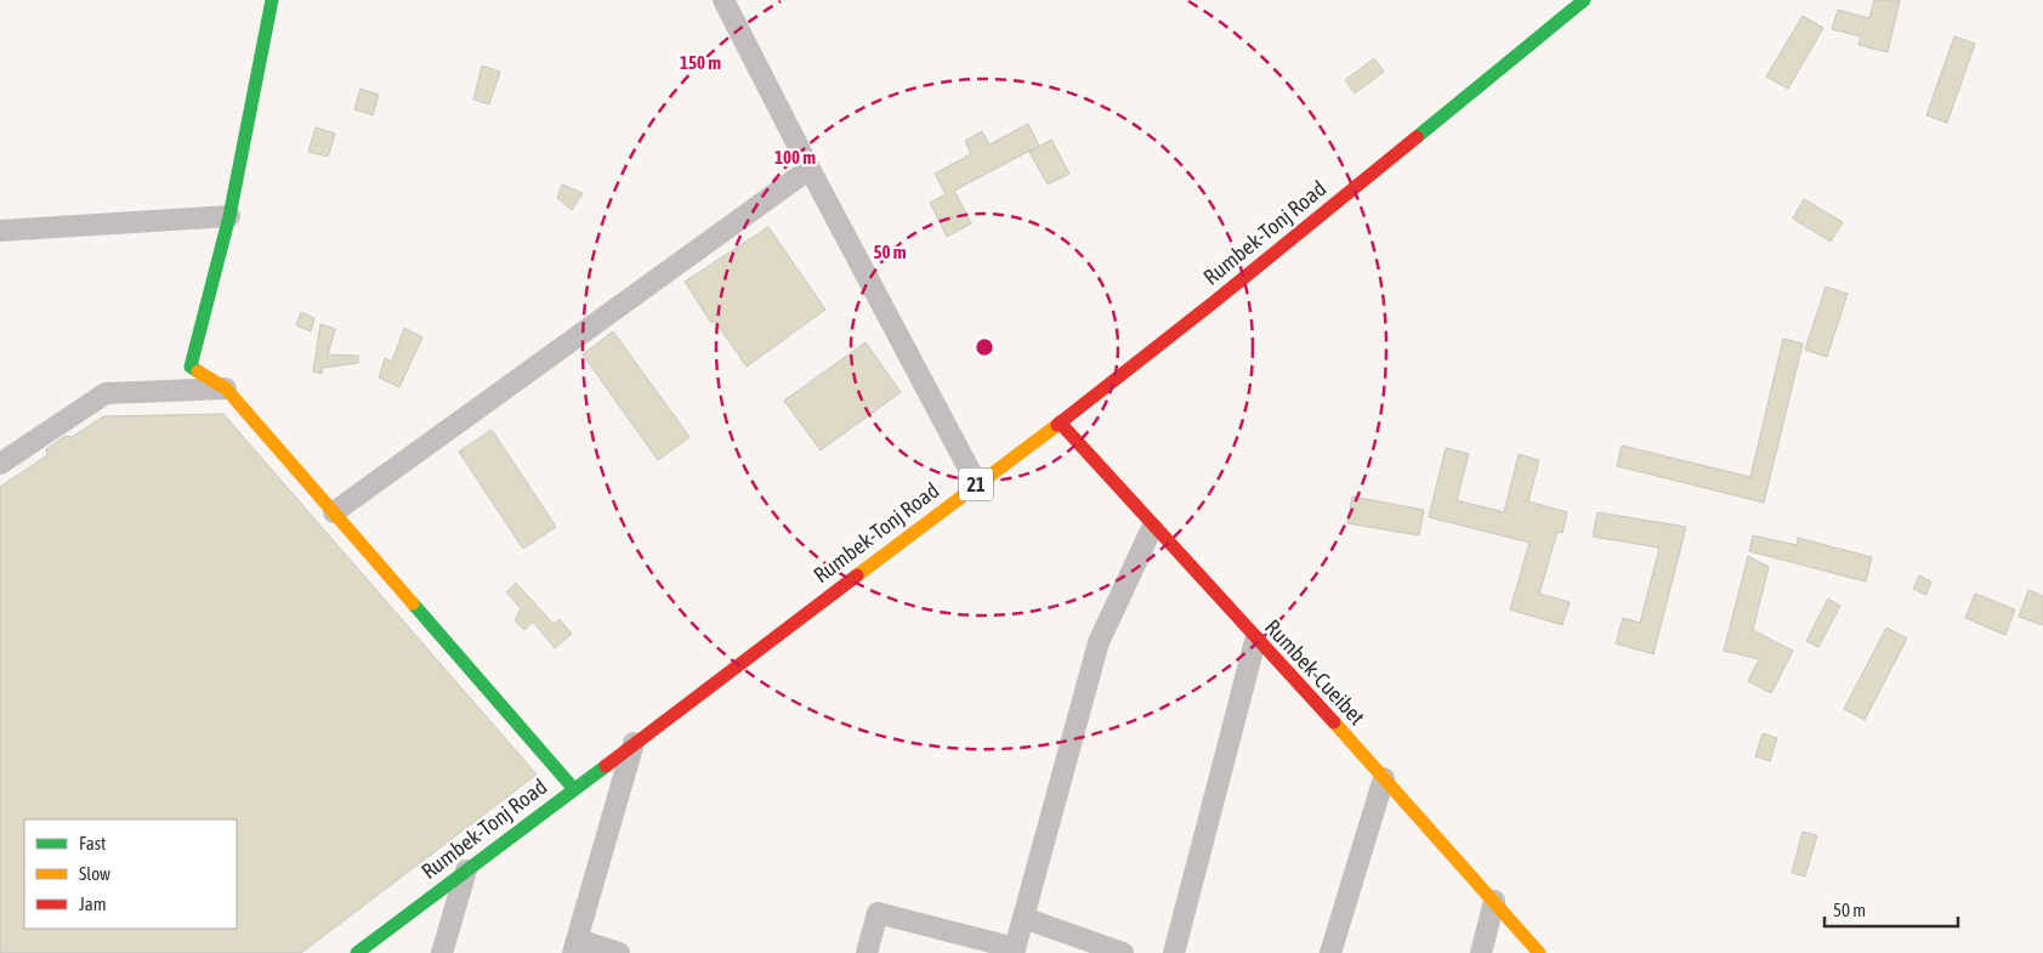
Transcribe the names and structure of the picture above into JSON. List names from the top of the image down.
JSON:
{
  "streets": {
    "street": ["Rumbek-Tonj Road", "21", "Rumbek-Cueibet"]
  },
  "crossings": [
    ["Rumbek-Tonj Road", "Rumbek-Cueibet"]
  ],
  "legend": ["Fast", "Slow", "Jam"],
  "scale_bar": "50 m",
  "rings": ["150 m", "100 m", "50 m"]
}
